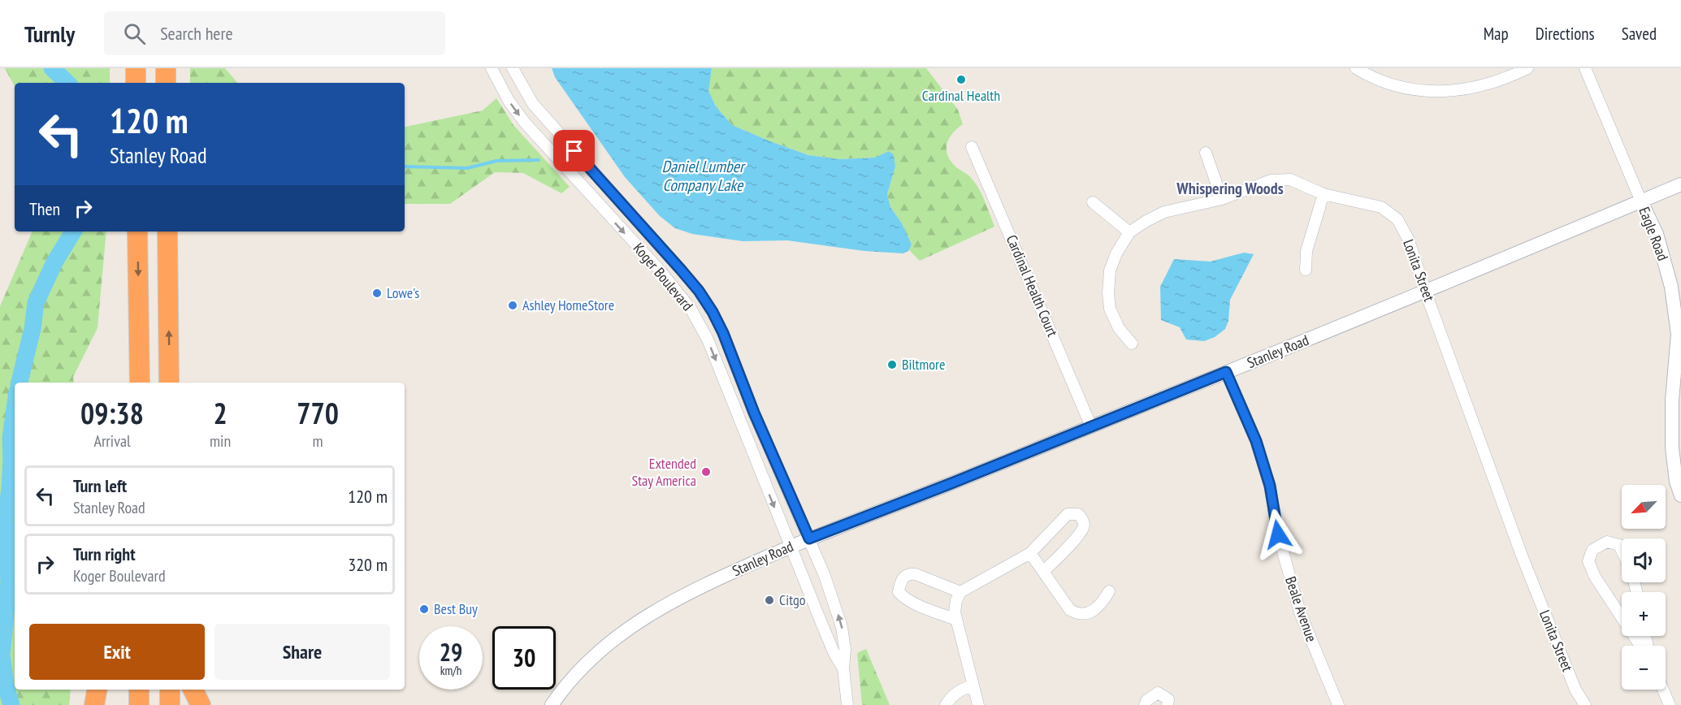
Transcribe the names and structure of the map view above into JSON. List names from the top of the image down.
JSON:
{
  "streets": {
    "street": [
      "Eagle Road",
      "Lonita Street",
      "Koger Boulevard",
      "Cardinal Health Court",
      "Stanley Road",
      "Beale Avenue"
    ]
  },
  "crossings": [
    ["Eagle Road", "Stanley Road"],
    ["Lonita Street", "Stanley Road"],
    ["Koger Boulevard", "Stanley Road"],
    ["Cardinal Health Court", "Stanley Road"],
    ["Stanley Road", "Beale Avenue"]
  ],
  "districts": ["Whispering Woods"],
  "water": ["Daniel Lumber Company Lake"],
  "places": [
    "Cardinal Health",
    "Lowe's",
    "Ashley HomeStore",
    "Biltmore",
    "Extended Stay America",
    "Citgo",
    "Best Buy"
  ],
  "north": "bottom left",
  "page": {
    "header": "Turnly",
    "search": "Search here",
    "nav": ["Map", "Directions", "Saved"],
    "turn": ["120 m", "Stanley Road"],
    "then": "Then",
    "eta": [
      "09:38",
      "Arrival",
      "2",
      "min",
      "770",
      "m"
    ],
    "list": [
      {
        "name": "Turn left",
        "note": "Stanley Road",
        "value": "120 m"
      },
      {
        "name": "Turn right",
        "note": "Koger Boulevard",
        "value": "320 m"
      }
    ],
    "map_buttons": ["+", "−"],
    "buttons": ["Exit", "Share"],
    "speed": "29 km/h",
    "limit": "30"
  }
}
